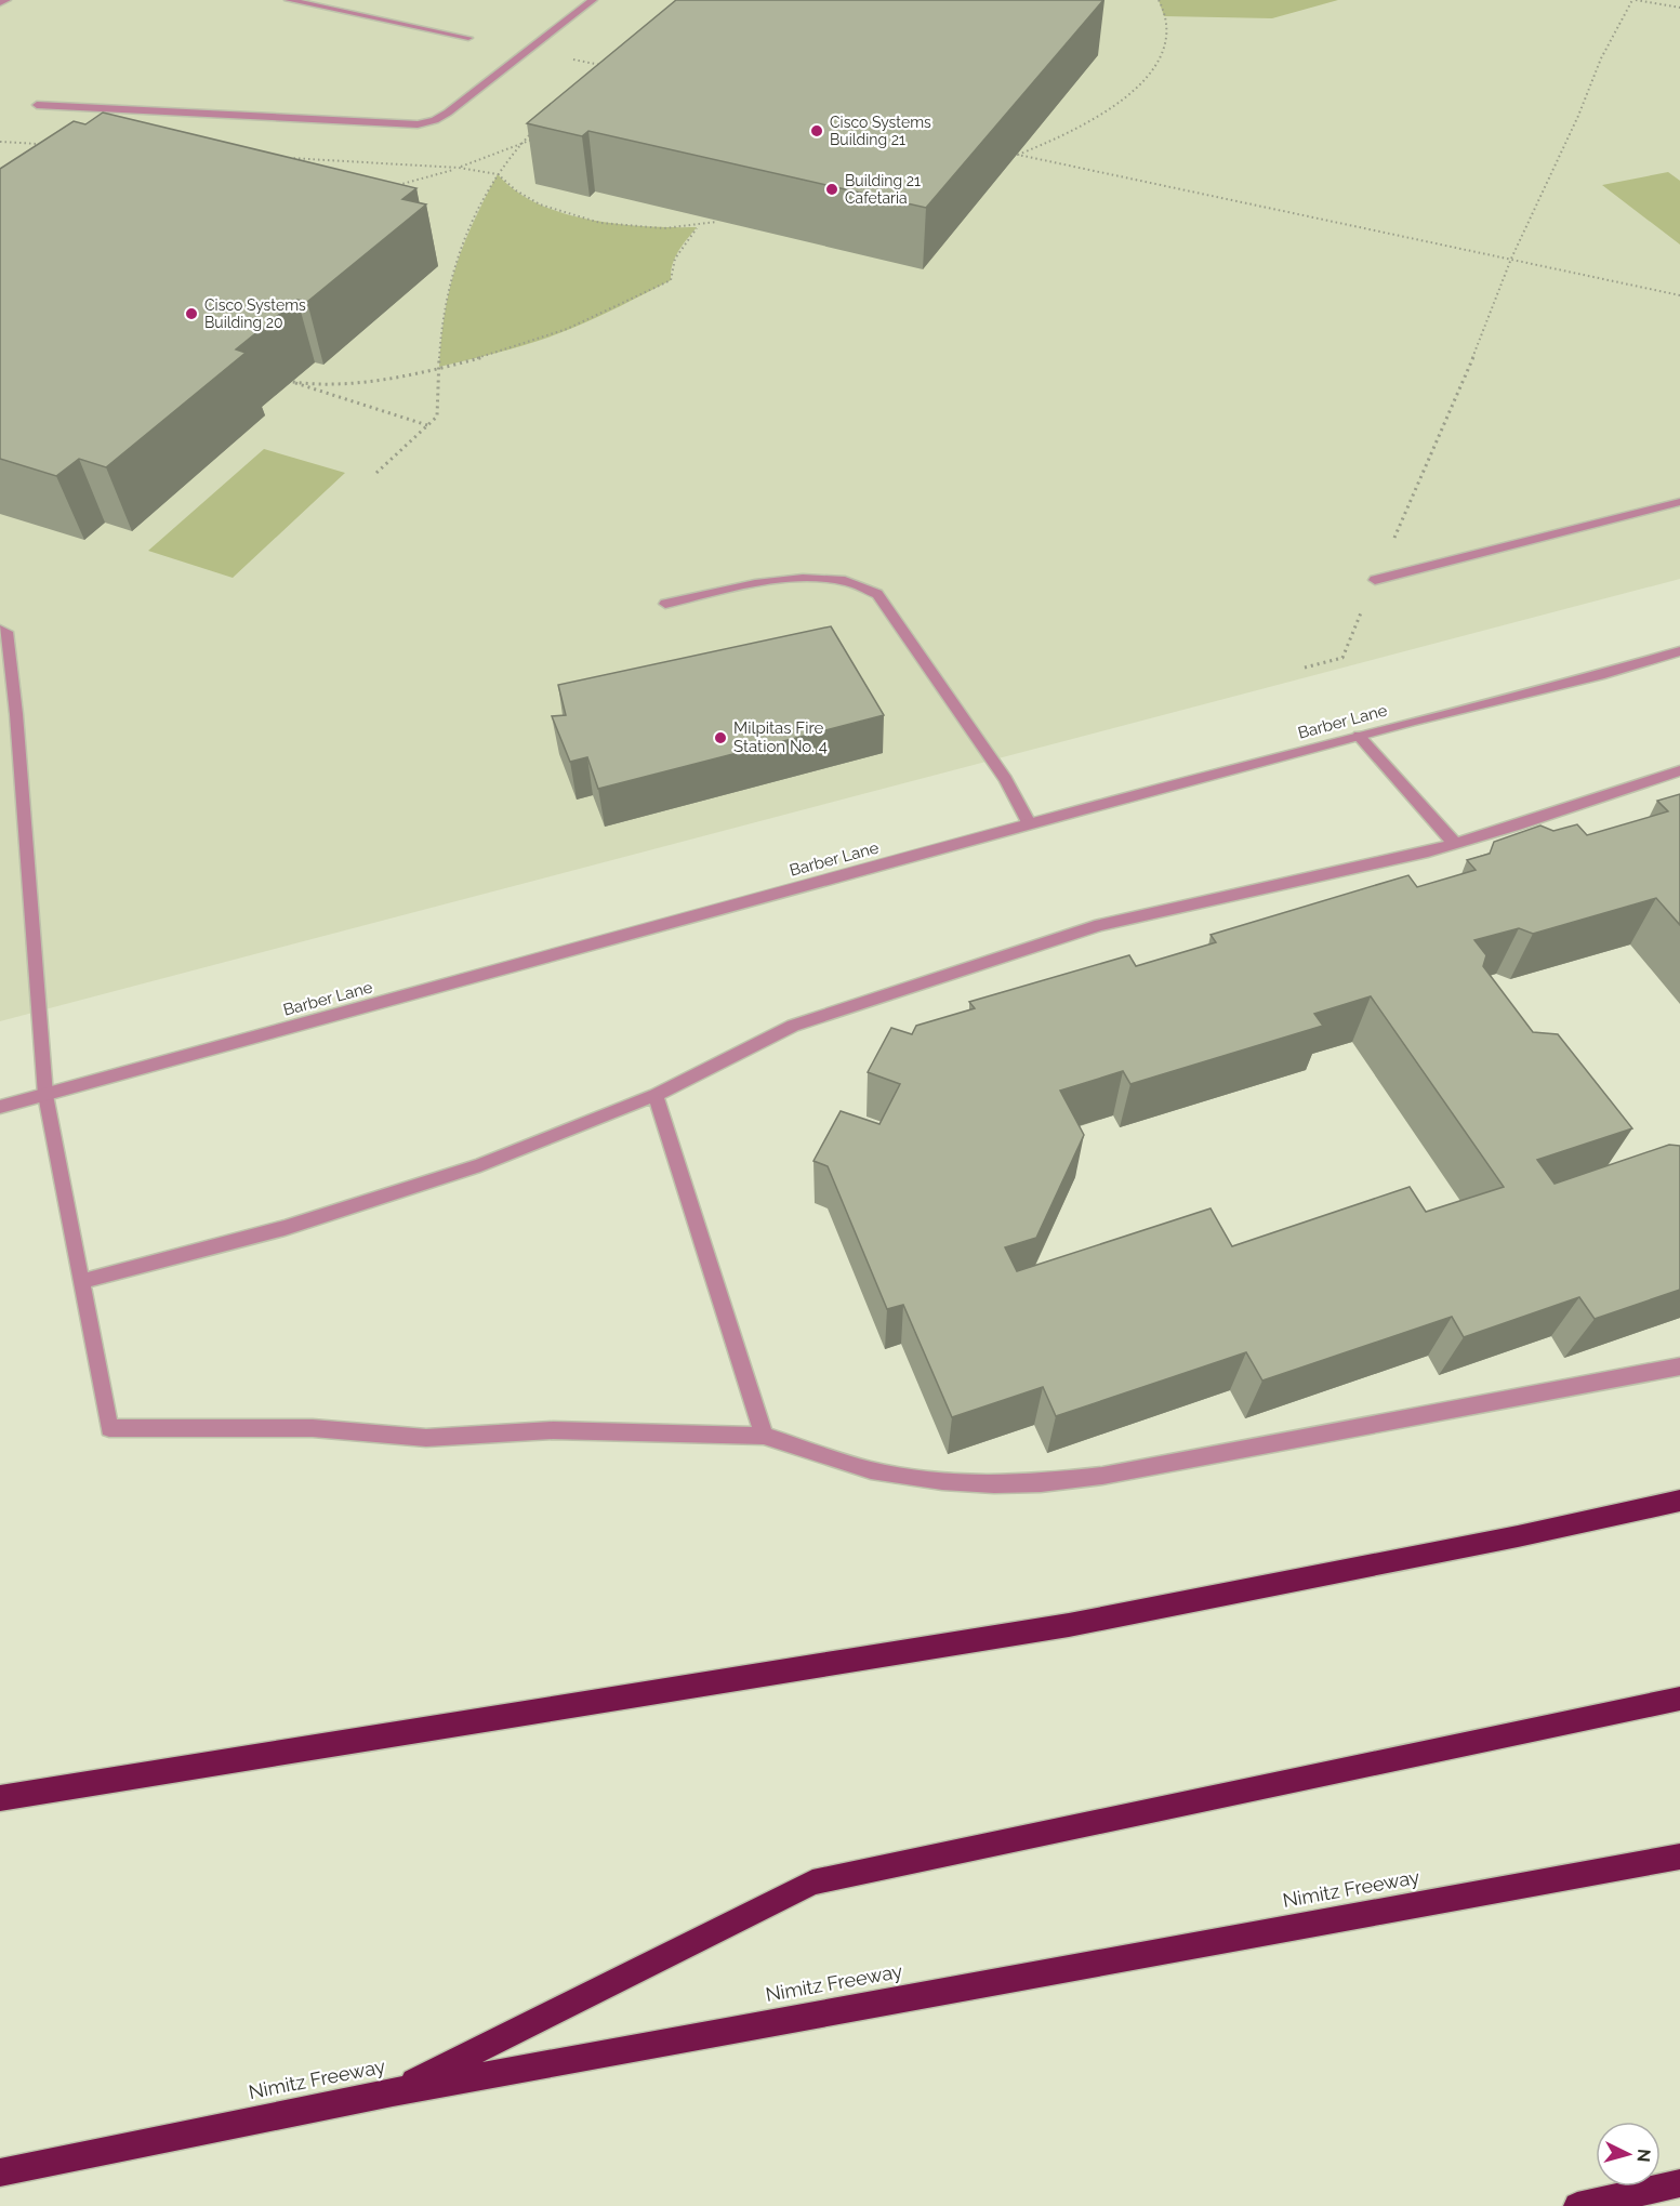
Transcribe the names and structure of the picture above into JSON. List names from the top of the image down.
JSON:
{
  "streets": {
    "highway": ["Nimitz Freeway"],
    "street": ["Barber Lane"]
  },
  "places": [
    "Cisco Systems Building 21",
    "Building 21 Cafetaria",
    "Cisco Systems Building 20",
    "Milpitas Fire Station No. 4"
  ],
  "north": "right"
}
